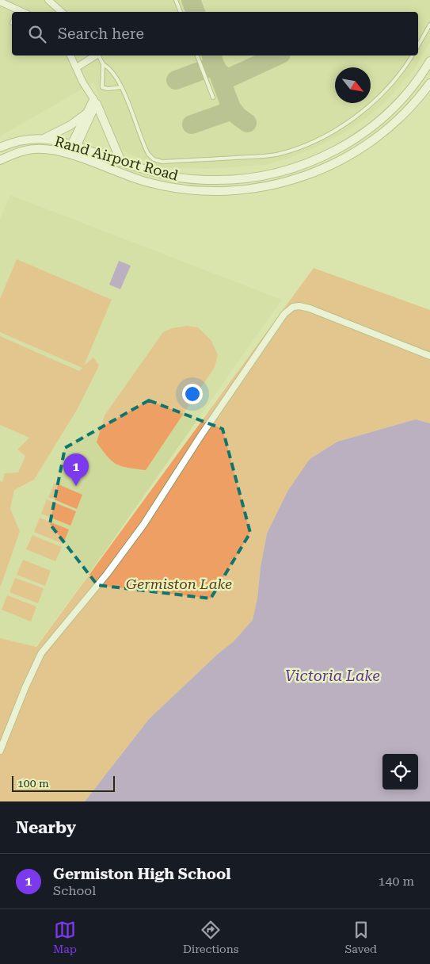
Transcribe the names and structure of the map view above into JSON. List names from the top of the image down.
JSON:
{
  "streets": {
    "street": ["Rand Airport Road"]
  },
  "water": ["Victoria Lake"],
  "parks": ["Germiston Lake"],
  "scale_bar": "100 m",
  "north": "bottom right",
  "page": {
    "search": "Search here",
    "pins": "1",
    "scale": "100 m",
    "heading": "Nearby",
    "list": [
      {
        "mark": "1",
        "name": "Germiston High School",
        "note": "School",
        "value": "140 m"
      }
    ],
    "nav": ["Map", "Directions", "Saved"]
  }
}
